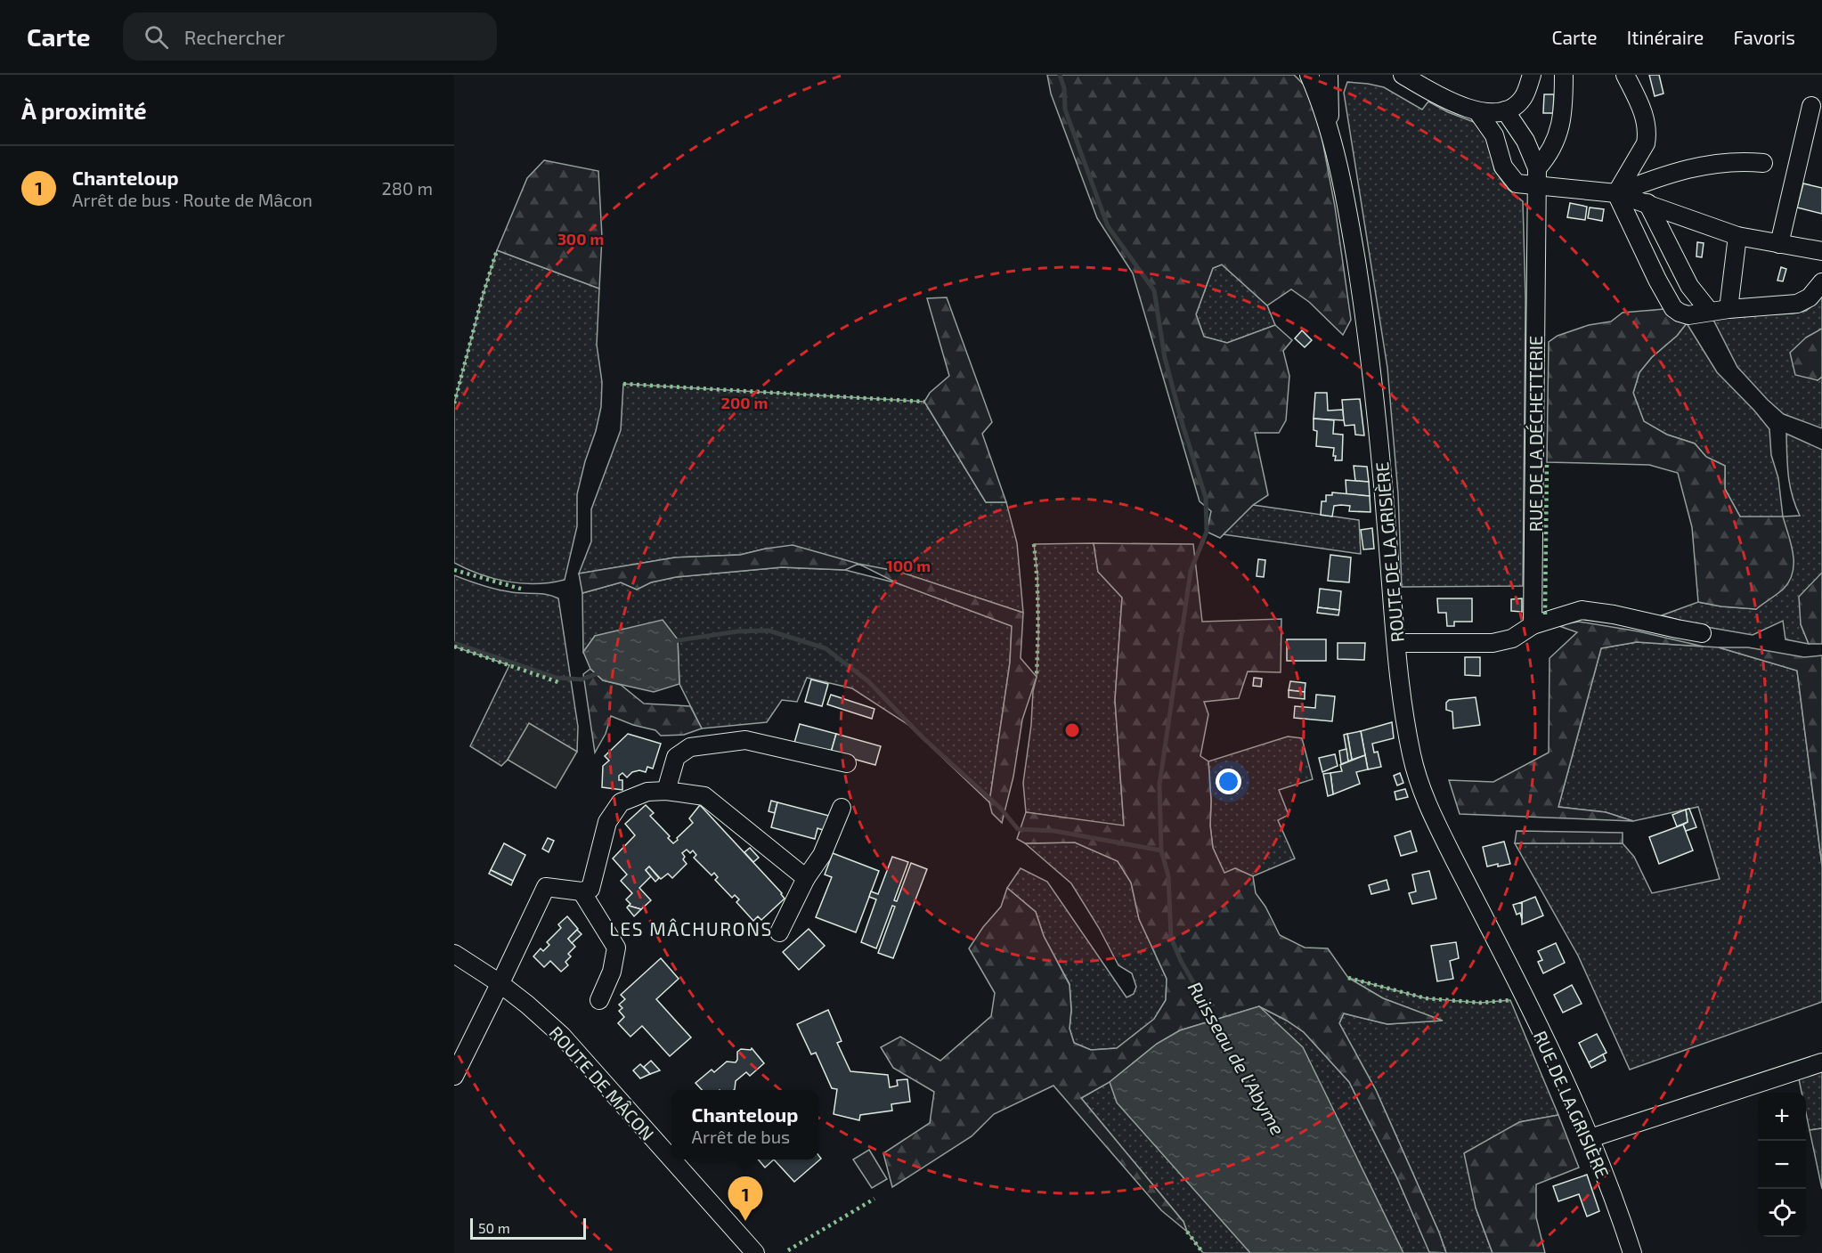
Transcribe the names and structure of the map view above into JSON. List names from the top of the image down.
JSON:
{
  "streets": {
    "street": [
      "RUE DE LA DÉCHETTERIE",
      "ROUTE DE LA GRISIÈRE",
      "ROUTE DE MÂCON",
      "RUE DE LA GRISIÈRE"
    ]
  },
  "crossings": [
    ["ROUTE DE LA GRISIÈRE", "RUE DE LA GRISIÈRE"]
  ],
  "districts": ["LES MÂCHURONS"],
  "water": ["Ruisseau de l'Abyme"],
  "scale_bar": "50 m",
  "page": {
    "header": "Carte",
    "search": "Rechercher",
    "nav": ["Carte", "Itinéraire", "Favoris"],
    "heading": "À proximité",
    "list": [
      {
        "mark": "1",
        "name": "Chanteloup",
        "note": "Arrêt de bus · Route de Mâcon",
        "value": "280 m"
      }
    ],
    "popup": ["Chanteloup", "Arrêt de bus"],
    "map_buttons": ["+", "−"],
    "pins": "1",
    "scale": "50 m"
  },
  "rings": ["300 m", "200 m", "100 m"]
}
